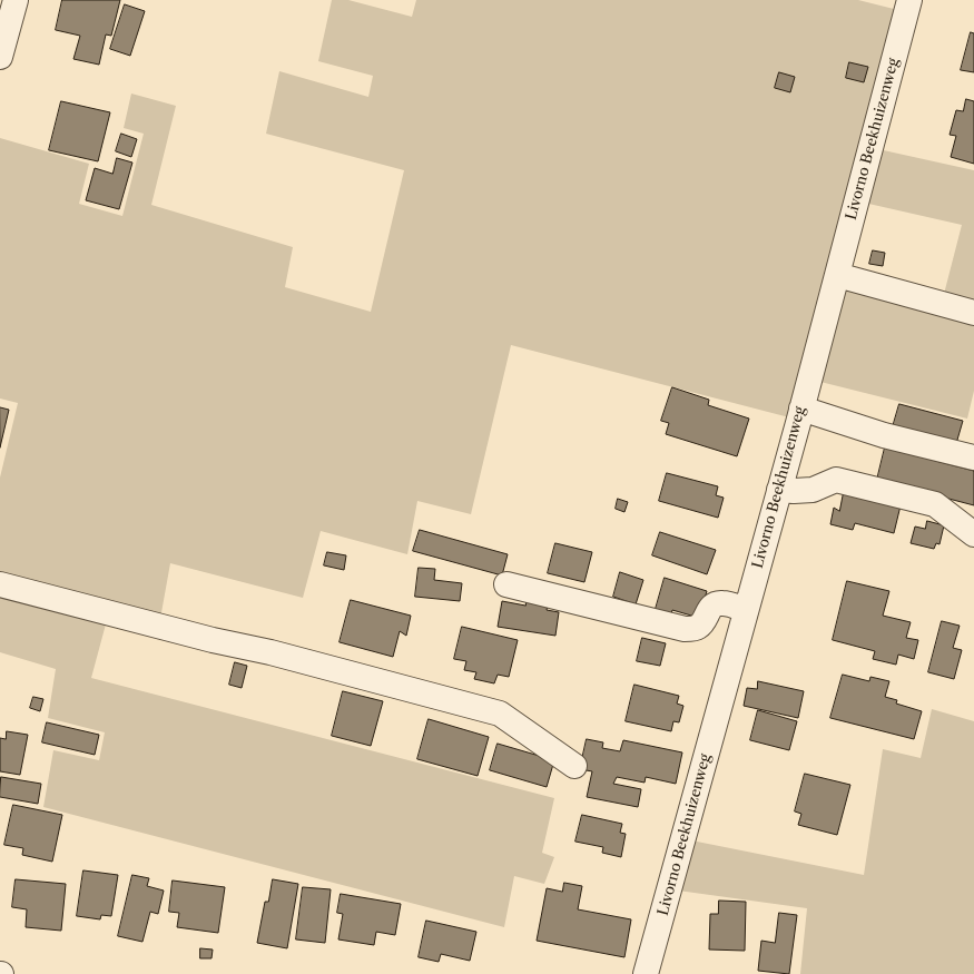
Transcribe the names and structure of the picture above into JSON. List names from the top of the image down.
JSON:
{
  "streets": {
    "street": ["Livorno Beekhuizenweg"]
  }
}
